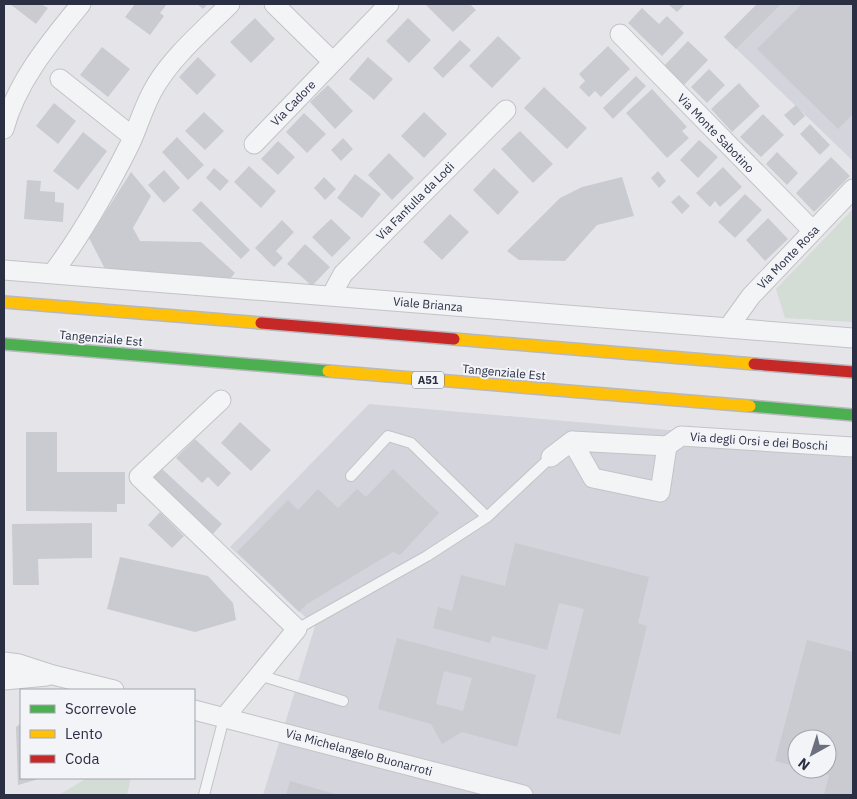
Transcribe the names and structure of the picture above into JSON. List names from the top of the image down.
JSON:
{
  "streets": {
    "highway": ["Tangenziale Est", "A51"],
    "street": [
      "Via Cadore",
      "Via Monte Sabotino",
      "Via Fanfulla da Lodi",
      "Via Monte Rosa",
      "Viale Brianza",
      "Via degli Orsi e dei Boschi",
      "Via Michelangelo Buonarroti"
    ]
  },
  "crossings": [
    ["Via Monte Sabotino", "Via Monte Rosa"],
    ["Via Fanfulla da Lodi", "Viale Brianza"],
    ["Via Monte Rosa", "Viale Brianza"]
  ],
  "legend": ["Scorrevole", "Lento", "Coda"],
  "north": "bottom left"
}
